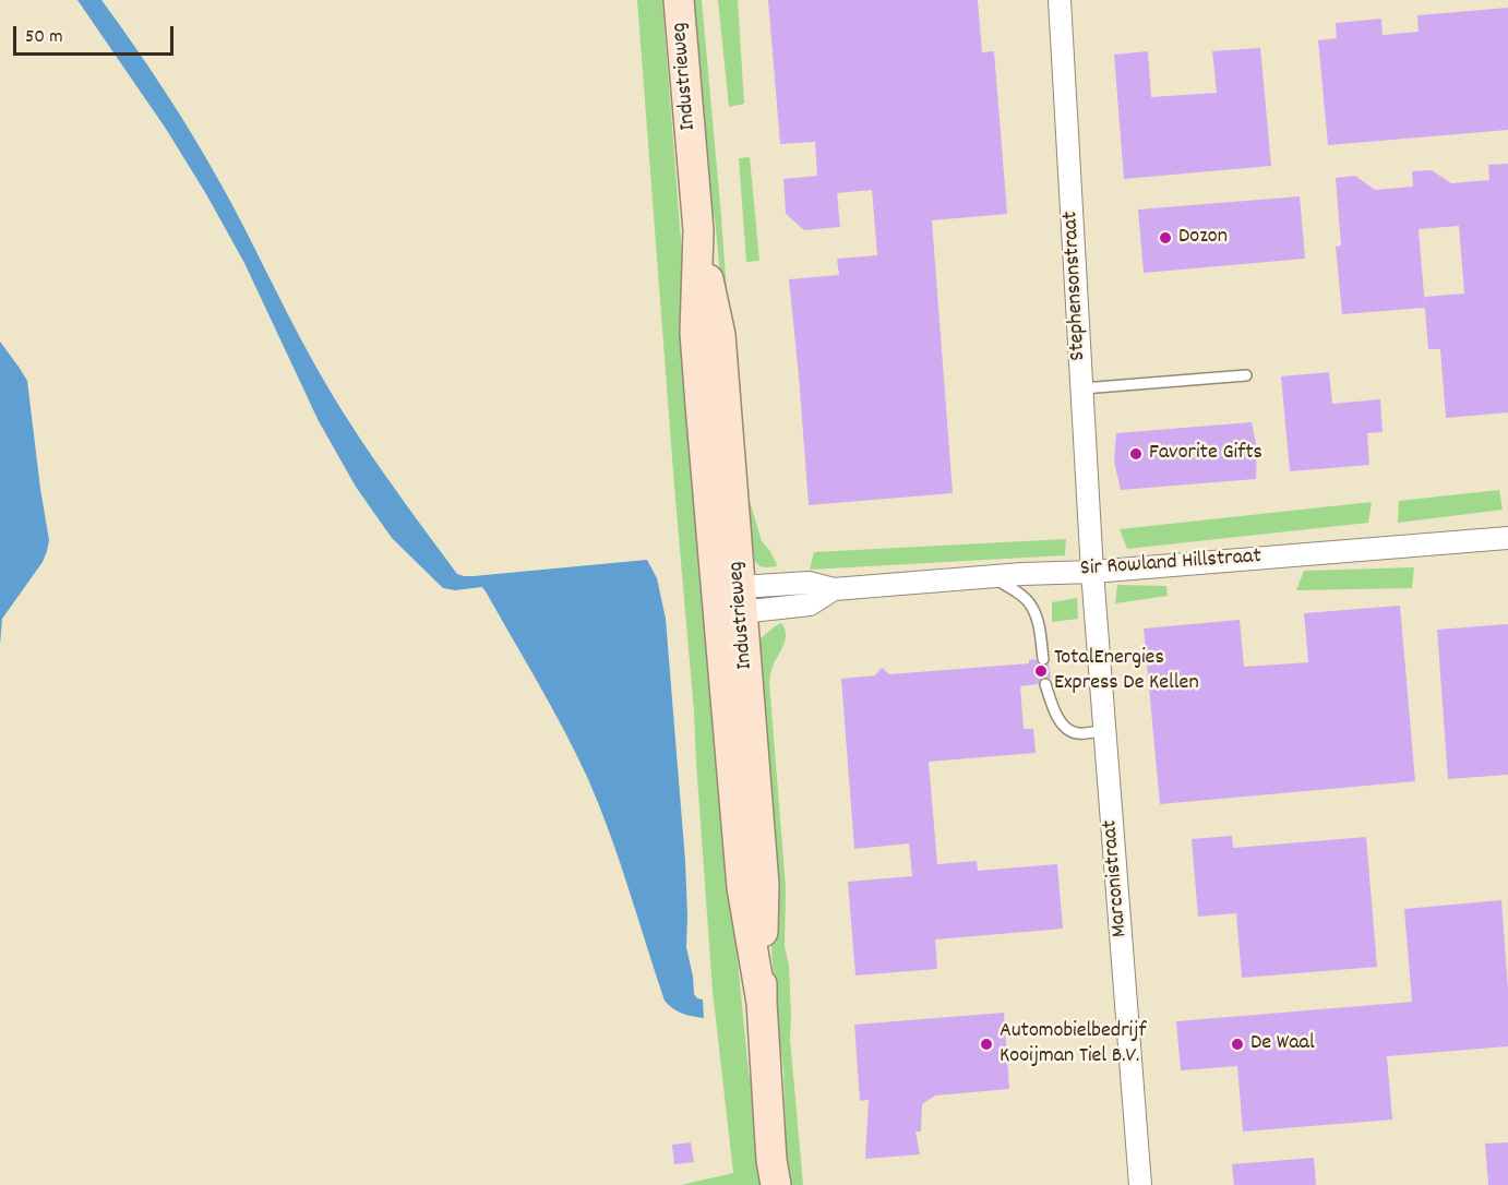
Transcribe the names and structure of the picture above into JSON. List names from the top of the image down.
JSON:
{
  "streets": {
    "main road": ["Industrieweg"],
    "street": ["Stephensonstraat", "Sir Rowland Hillstraat", "Marconistraat"]
  },
  "crossings": [
    ["Industrieweg", "Sir Rowland Hillstraat"],
    ["Stephensonstraat", "Sir Rowland Hillstraat"],
    ["Stephensonstraat", "Marconistraat"],
    ["Sir Rowland Hillstraat", "Marconistraat"]
  ],
  "places": [
    "Dozon",
    "Favorite Gifts",
    "TotalEnergies Express De Kellen",
    "Automobielbedrijf Kooijman Tiel B.V.",
    "De Waal"
  ],
  "scale_bar": "50 m"
}
